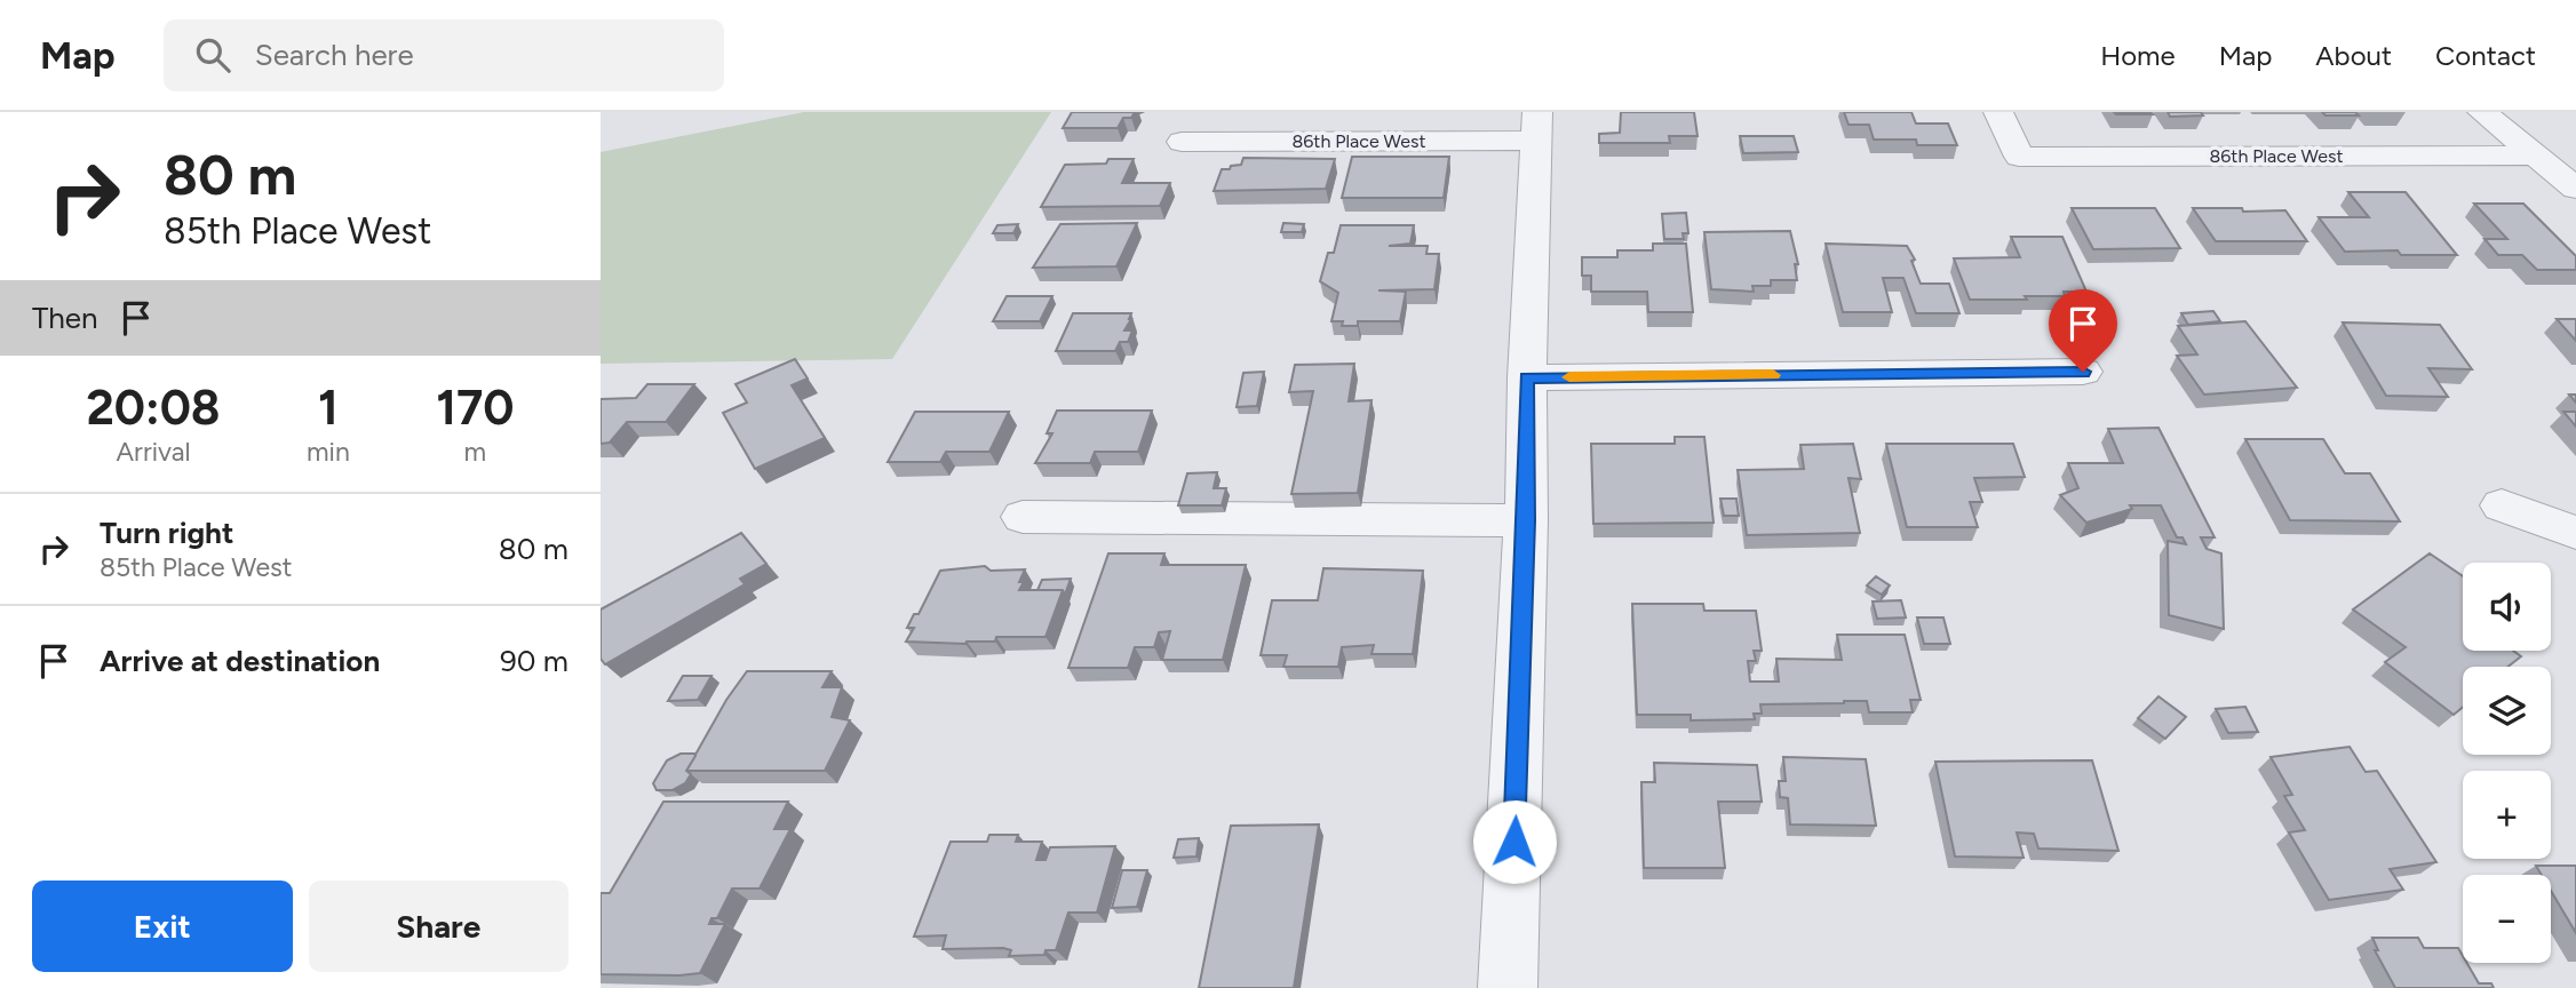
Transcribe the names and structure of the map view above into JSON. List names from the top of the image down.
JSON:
{
  "streets": {
    "street": ["86th Place West"]
  },
  "page": {
    "header": "Map",
    "search": "Search here",
    "nav": [
      "Home",
      "Map",
      "About",
      "Contact"
    ],
    "turn": ["80 m", "85th Place West"],
    "then": "Then",
    "eta": [
      "20:08",
      "Arrival",
      "1",
      "min",
      "170",
      "m"
    ],
    "list": [
      {
        "name": "Turn right",
        "note": "85th Place West",
        "value": "80 m"
      },
      {
        "name": "Arrive at destination",
        "value": "90 m"
      }
    ],
    "map_buttons": ["+", "−"],
    "buttons": ["Exit", "Share"]
  }
}
